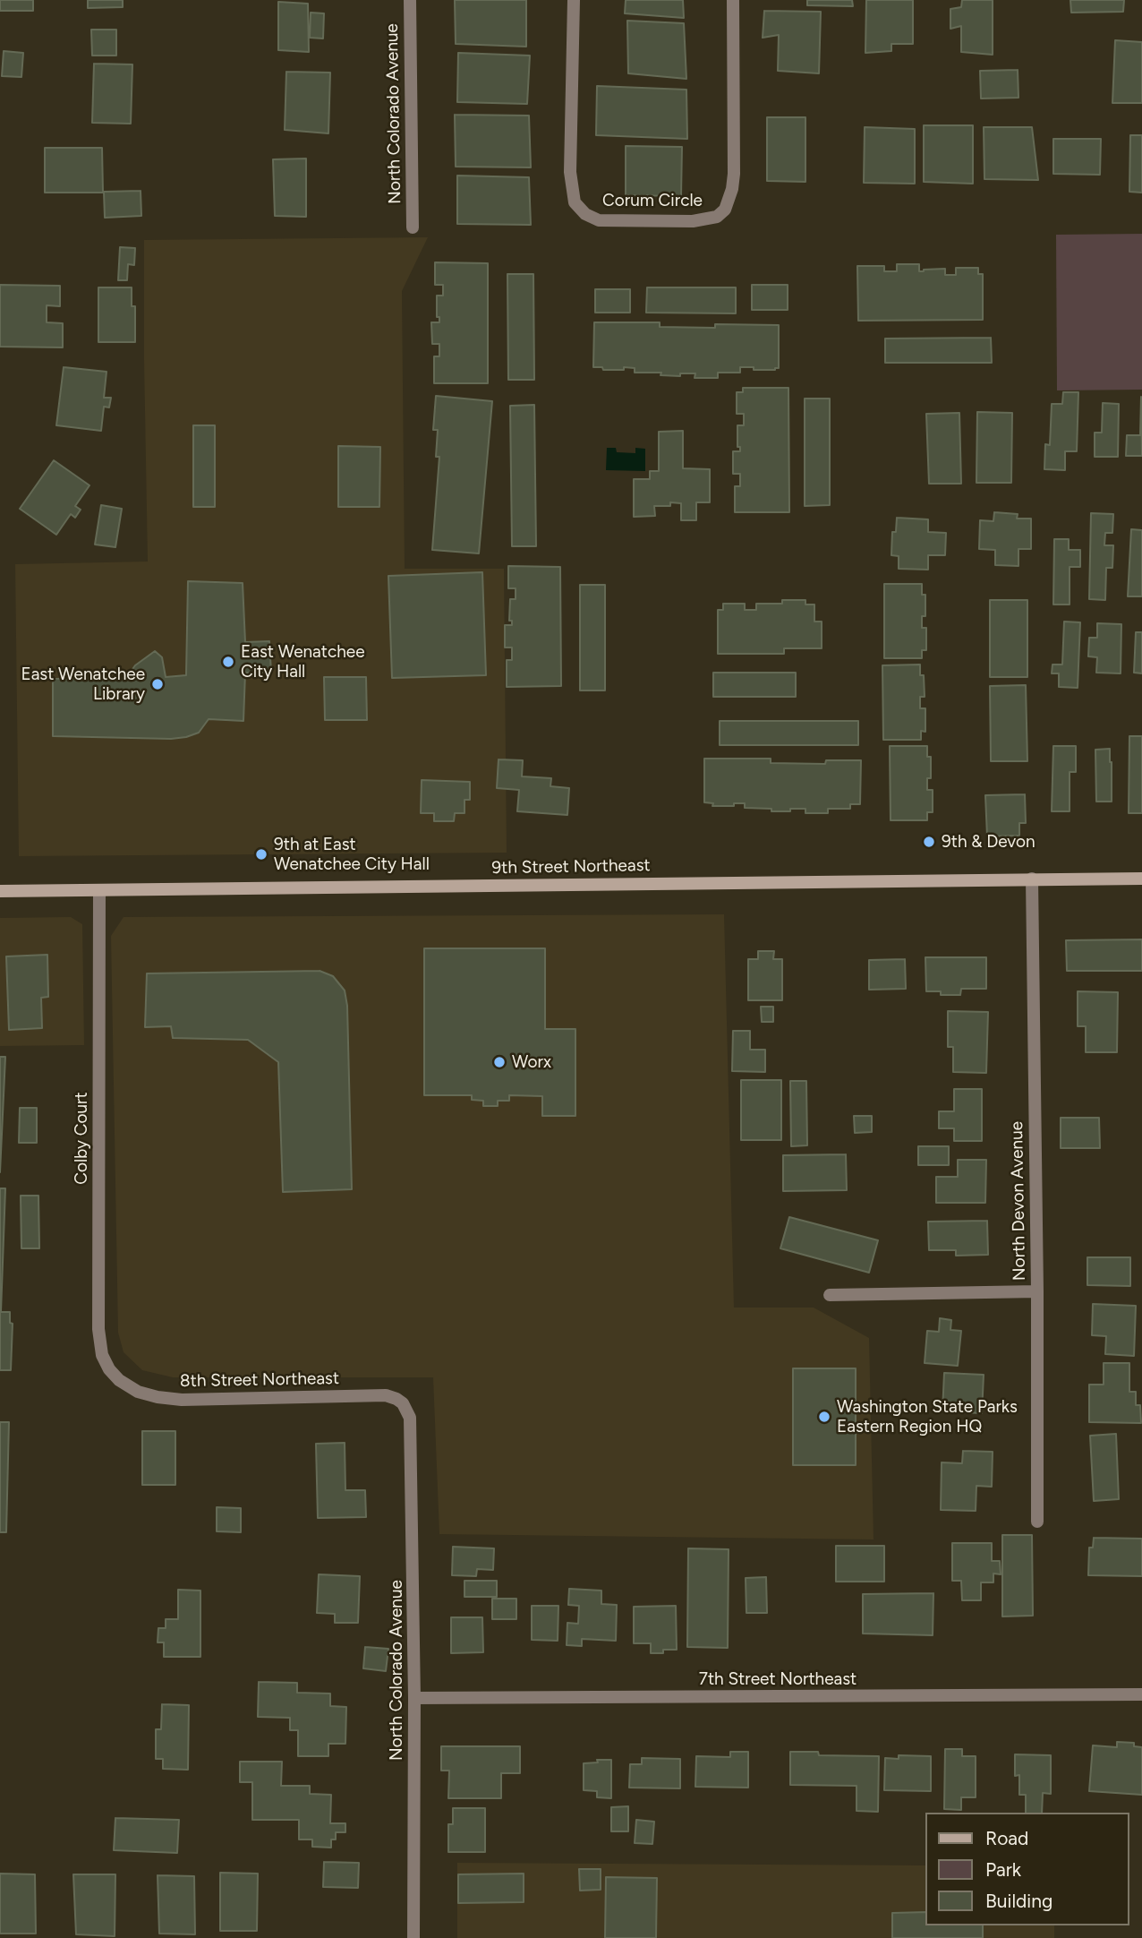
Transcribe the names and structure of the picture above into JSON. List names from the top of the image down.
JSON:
{
  "streets": {
    "main road": ["9th Street Northeast"],
    "street": [
      "North Colorado Avenue",
      "Corum Circle",
      "Colby Court",
      "North Devon Avenue",
      "8th Street Northeast",
      "7th Street Northeast"
    ]
  },
  "crossings": [
    ["North Colorado Avenue", "8th Street Northeast"],
    ["North Colorado Avenue", "7th Street Northeast"],
    ["9th Street Northeast", "Colby Court"],
    ["9th Street Northeast", "North Devon Avenue"],
    ["Colby Court", "8th Street Northeast"]
  ],
  "places": [
    "East Wenatchee City Hall",
    "East Wenatchee Library",
    "9th & Devon",
    "9th at East Wenatchee City Hall",
    "Worx",
    "Washington State Parks Eastern Region HQ"
  ],
  "legend": ["Road", "Park", "Building"]
}
